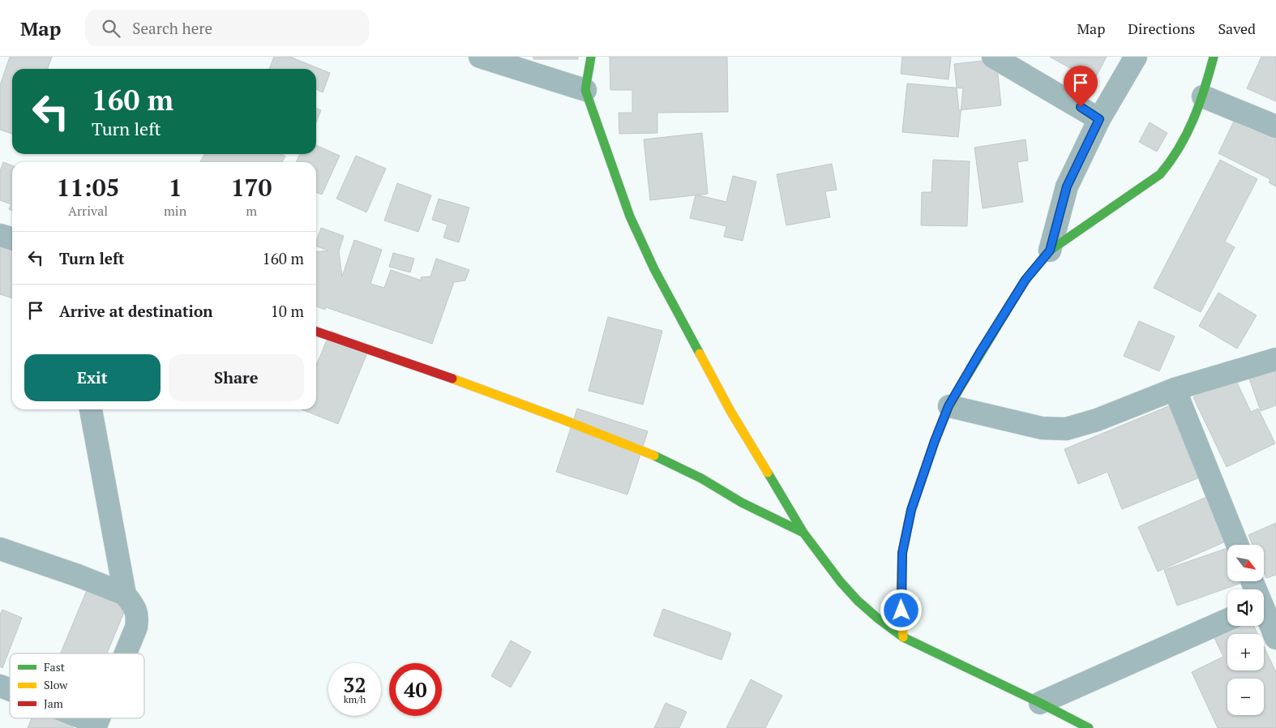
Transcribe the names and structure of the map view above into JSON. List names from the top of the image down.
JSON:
{
  "legend": ["Fast", "Slow", "Jam"],
  "north": "bottom right",
  "page": {
    "header": "Map",
    "search": "Search here",
    "nav": ["Map", "Directions", "Saved"],
    "turn": ["160 m", "Turn left"],
    "eta": [
      "11:05",
      "Arrival",
      "1",
      "min",
      "170",
      "m"
    ],
    "list": [
      {
        "name": "Turn left",
        "value": "160 m"
      },
      {
        "name": "Arrive at destination",
        "value": "10 m"
      }
    ],
    "buttons": ["Exit", "Share"],
    "map_buttons": ["+", "−"],
    "speed": "32 km/h",
    "limit": "40"
  }
}
